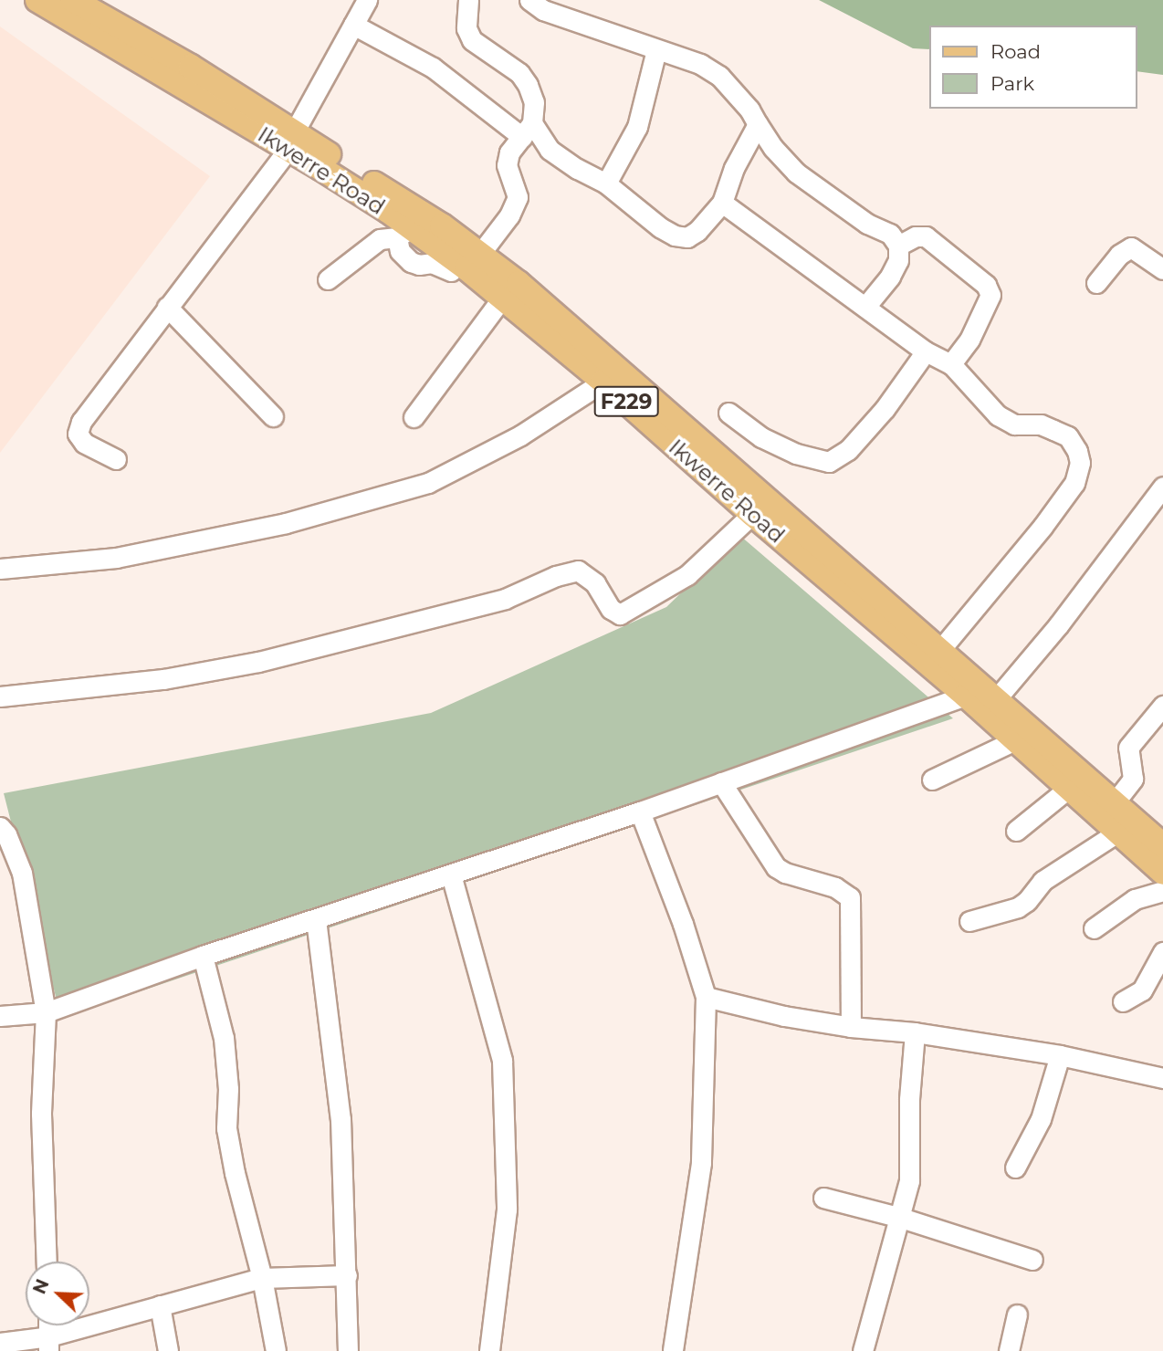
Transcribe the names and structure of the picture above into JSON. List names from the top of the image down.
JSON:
{
  "streets": {
    "main road": ["Ikwerre Road", "F229"]
  },
  "legend": ["Road", "Park"],
  "north": "top left"
}
